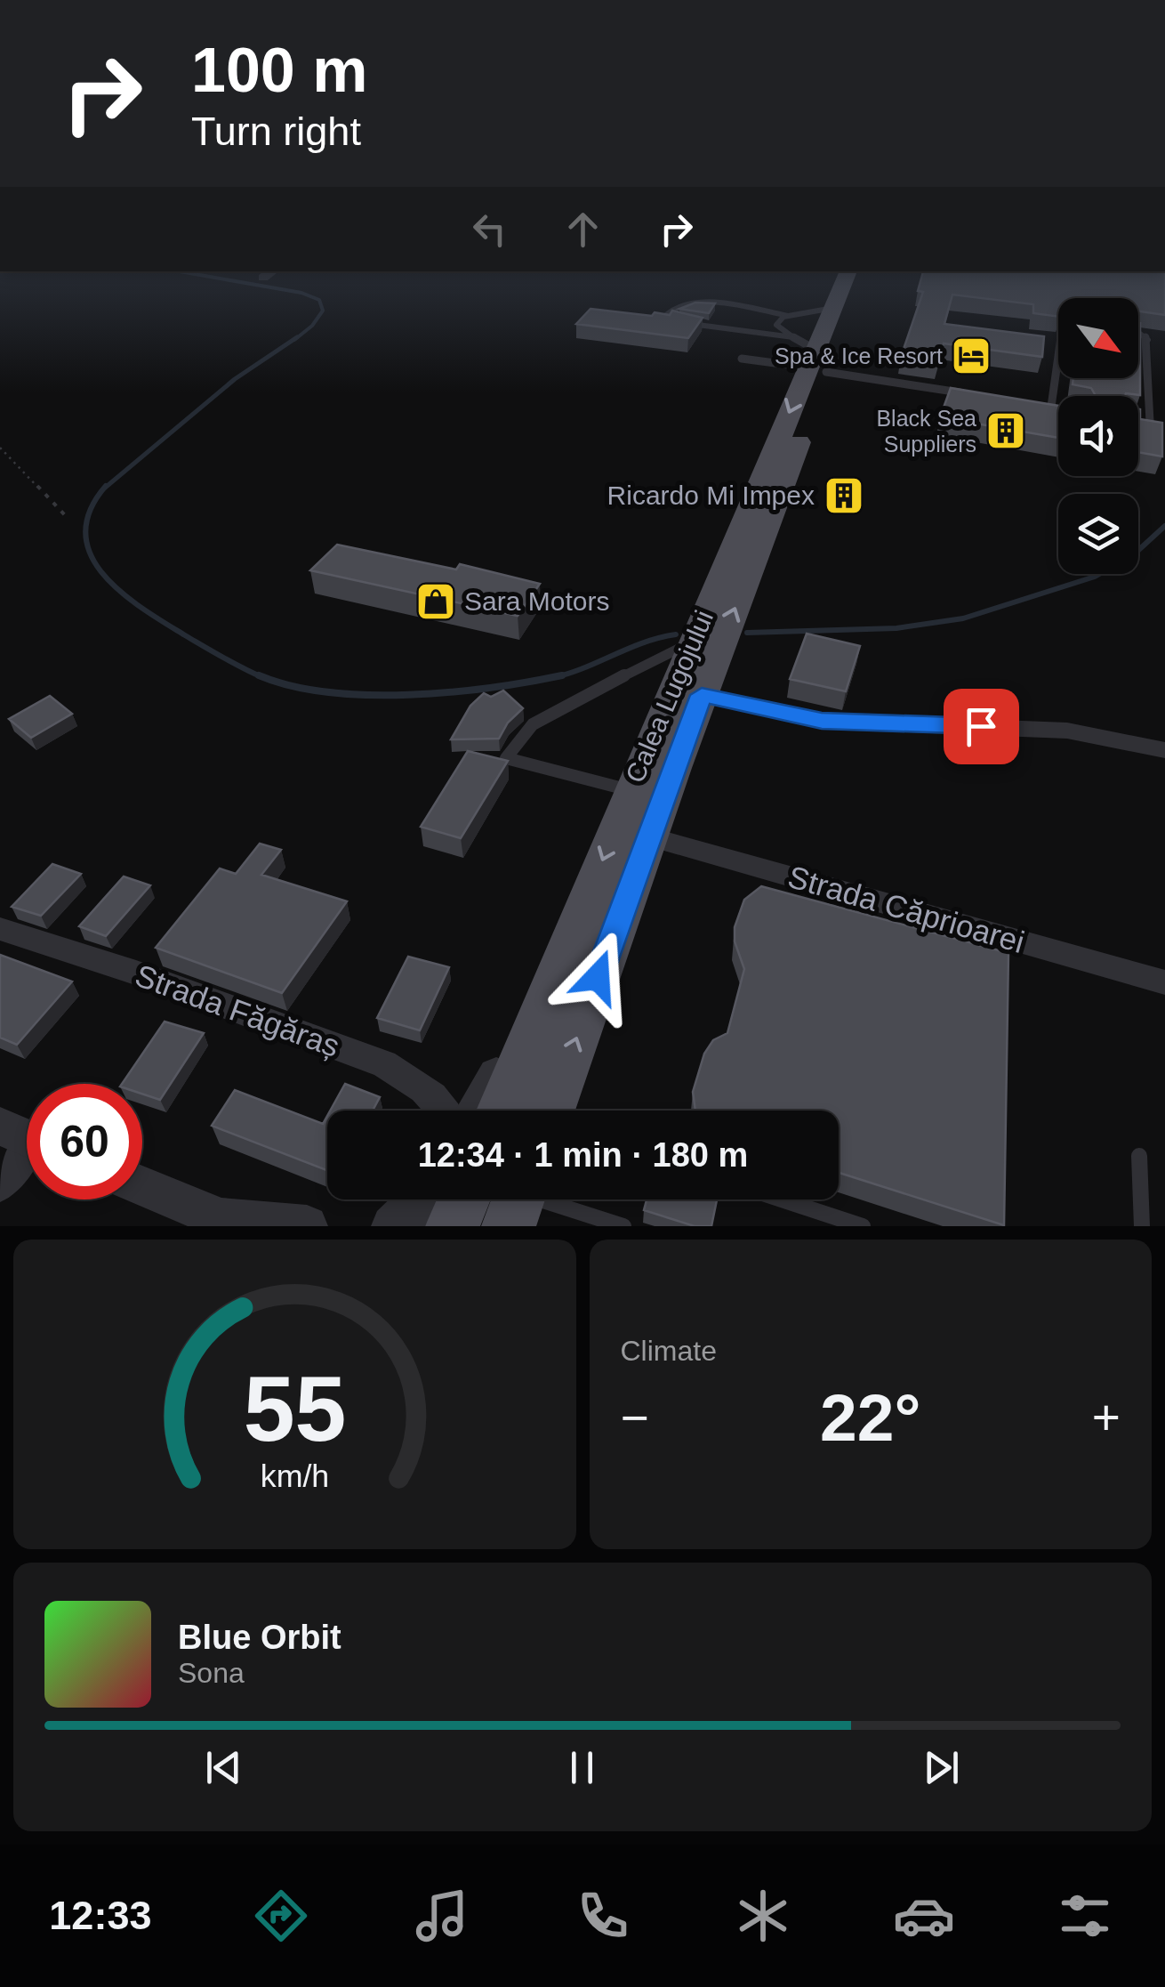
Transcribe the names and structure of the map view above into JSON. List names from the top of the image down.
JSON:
{
  "streets": {
    "main road": ["Calea Lugojului"],
    "street": ["Strada Căprioarei", "Strada Făgăraș"]
  },
  "crossings": [
    ["Calea Lugojului", "Strada Căprioarei"]
  ],
  "places": {
    "hotel": ["Spa & Ice Resort"],
    "building": ["Black Sea Suppliers", "Ricardo Mi Impex"],
    "shop": ["Sara Motors"]
  },
  "north": "bottom right",
  "page": {
    "turn": ["100 m", "Turn right"],
    "limit": "60",
    "trip": "12:34 · 1 min · 180 m",
    "tile": "Climate",
    "heat": ["−", "22°", "+"],
    "song": ["Blue Orbit", "Sona"],
    "tabs": "12:33",
    "gauge": ["55", "km/h"]
  }
}
